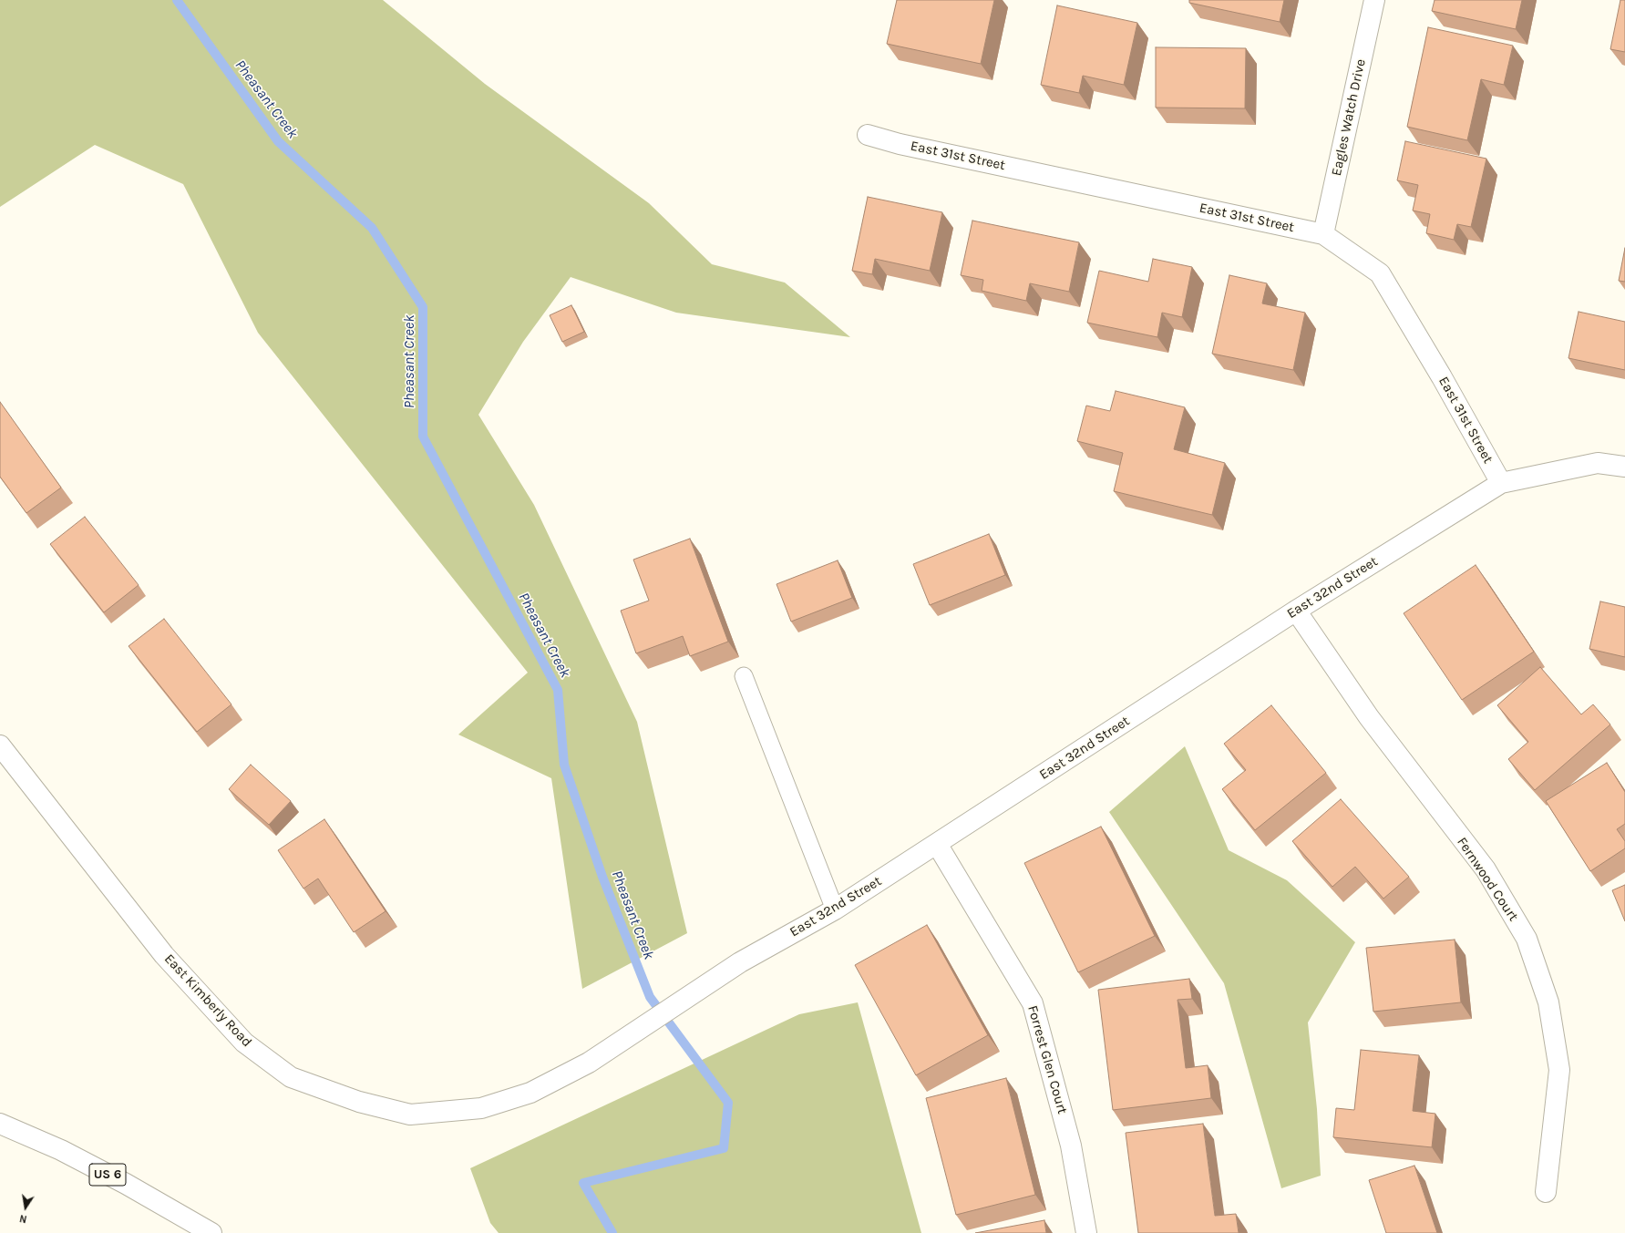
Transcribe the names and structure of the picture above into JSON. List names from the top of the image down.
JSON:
{
  "streets": {
    "street": [
      "Eagles Watch Drive",
      "East 31st Street",
      "East 32nd Street",
      "Fernwood Court",
      "East Kimberly Road",
      "Forrest Glen Court",
      "US 6"
    ]
  },
  "crossings": [
    ["Eagles Watch Drive", "East 31st Street"],
    ["East 31st Street", "East 32nd Street"],
    ["East 32nd Street", "Fernwood Court"],
    ["East 32nd Street", "East Kimberly Road"],
    ["East 32nd Street", "Forrest Glen Court"]
  ],
  "water": ["Pheasant Creek"],
  "north": "bottom"
}
